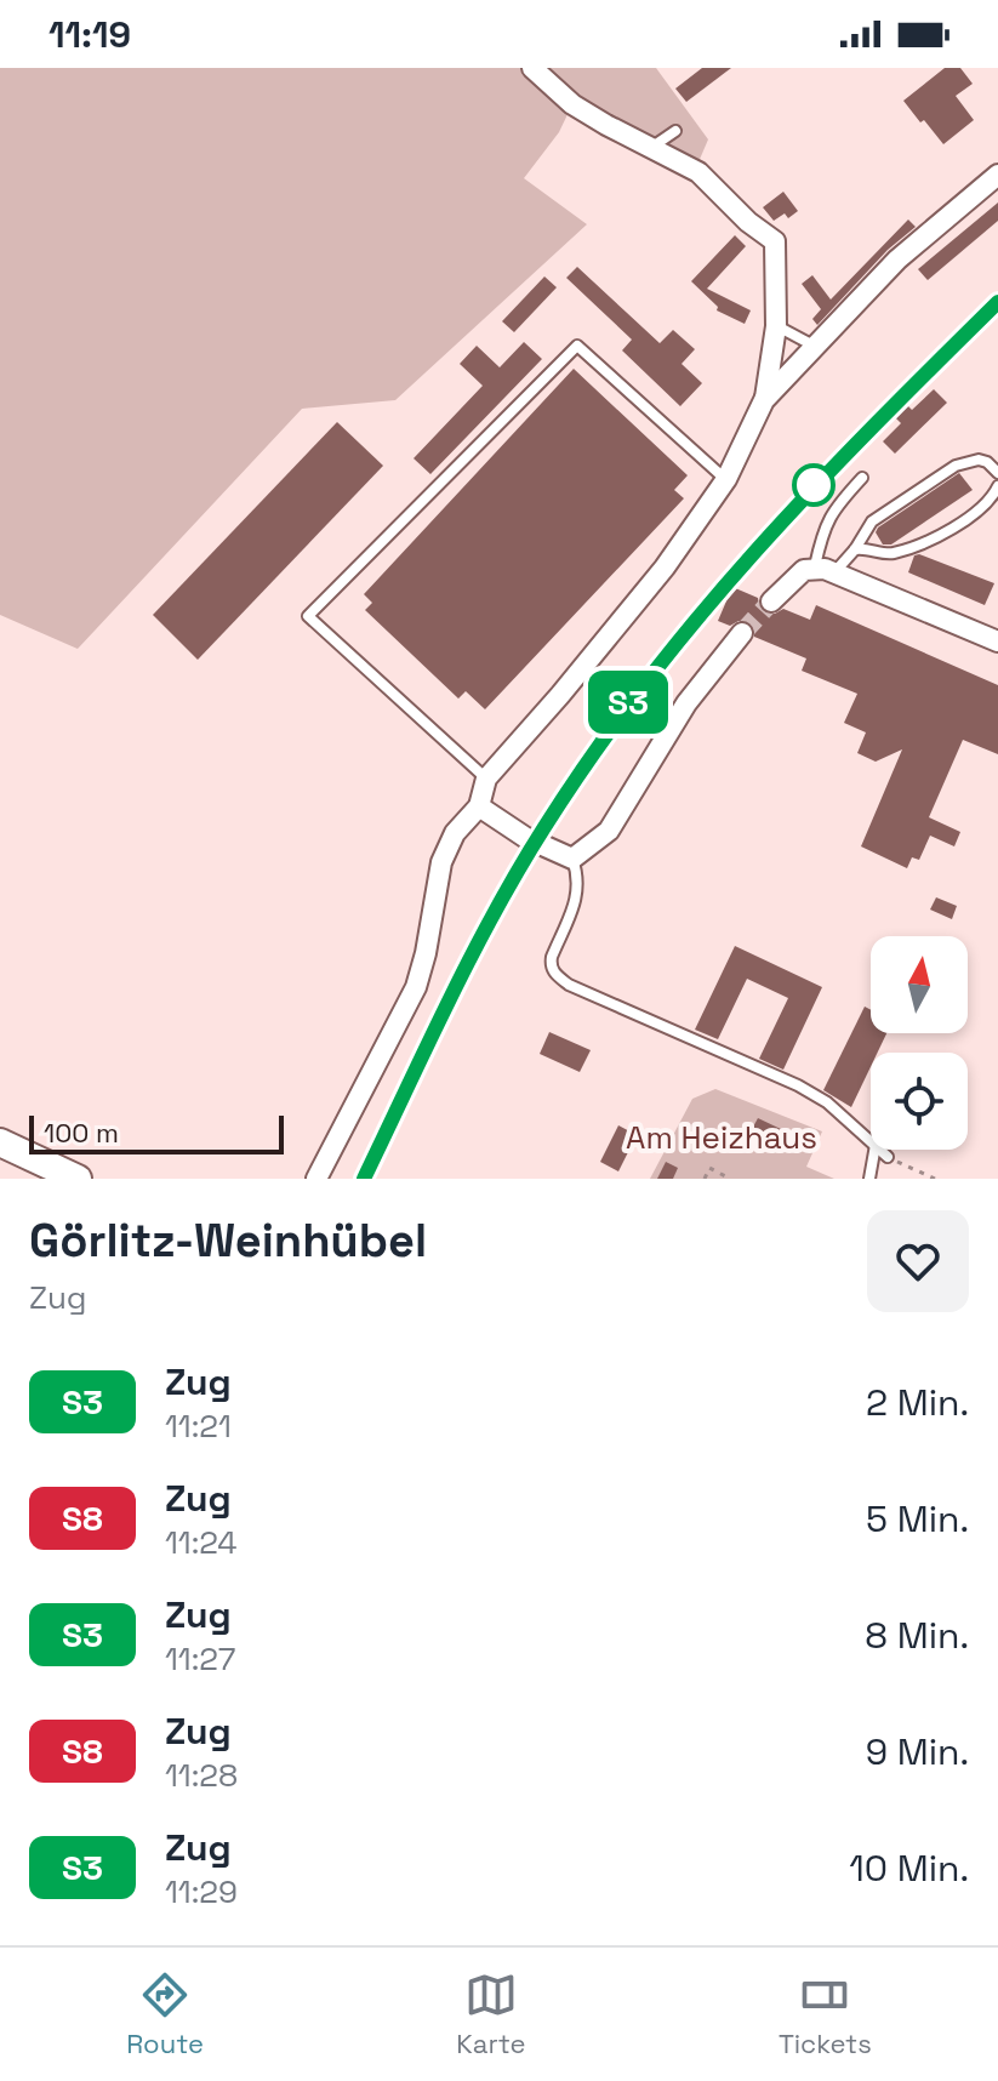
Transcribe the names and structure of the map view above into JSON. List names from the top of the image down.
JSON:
{
  "parks": ["Am Heizhaus"],
  "scale_bar": "100 m",
  "north": "top",
  "page": {
    "status": "11:19",
    "on_map": "S3",
    "scale": "100 m",
    "heading": ["Görlitz-Weinhübel", "Zug"],
    "list": [
      {
        "mark": "S3",
        "name": "Zug",
        "note": "11:21",
        "value": "2 Min."
      },
      {
        "mark": "S8",
        "name": "Zug",
        "note": "11:24",
        "value": "5 Min."
      },
      {
        "mark": "S3",
        "name": "Zug",
        "note": "11:27",
        "value": "8 Min."
      },
      {
        "mark": "S8",
        "name": "Zug",
        "note": "11:28",
        "value": "9 Min."
      },
      {
        "mark": "S3",
        "name": "Zug",
        "note": "11:29",
        "value": "10 Min."
      }
    ],
    "tabs": ["Route", "Karte", "Tickets"]
  }
}
